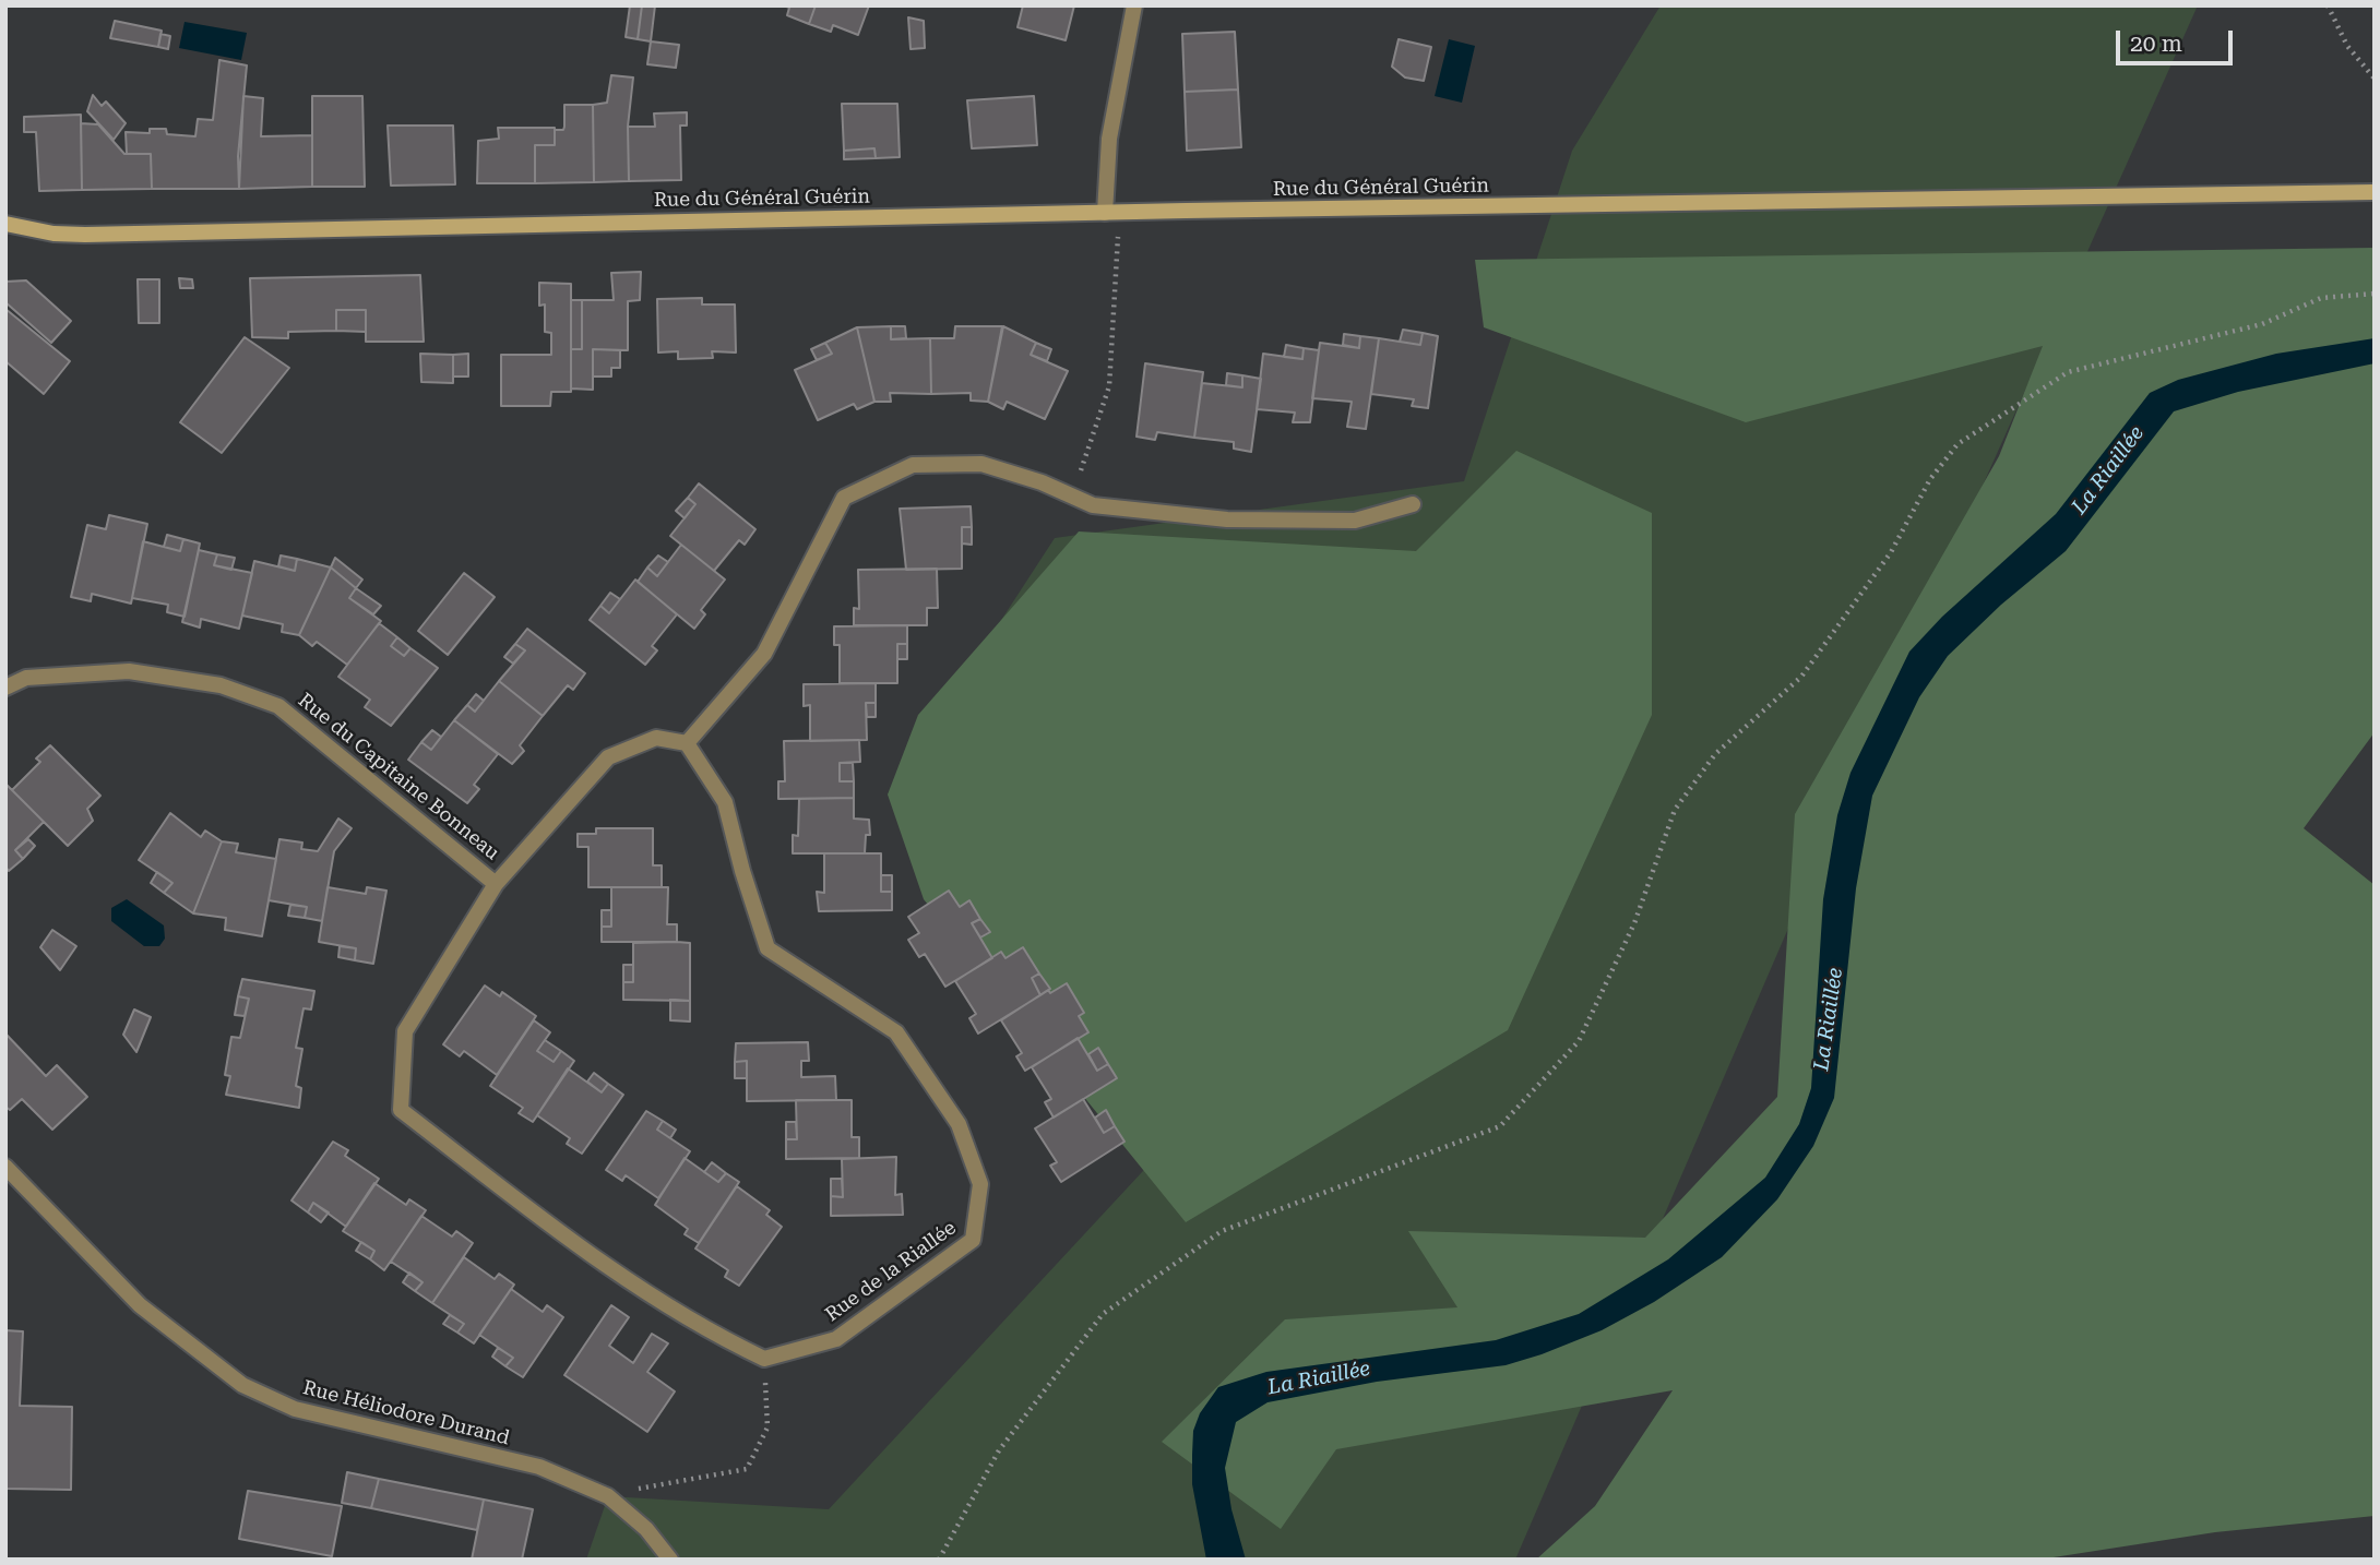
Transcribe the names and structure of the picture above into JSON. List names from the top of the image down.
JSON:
{
  "streets": {
    "main road": ["Rue du Général Guérin"],
    "street": ["Rue du Capitaine Bonneau", "Rue de la Riallée", "Rue Héliodore Durand"]
  },
  "water": ["La Riaillée"],
  "scale_bar": "20 m"
}
